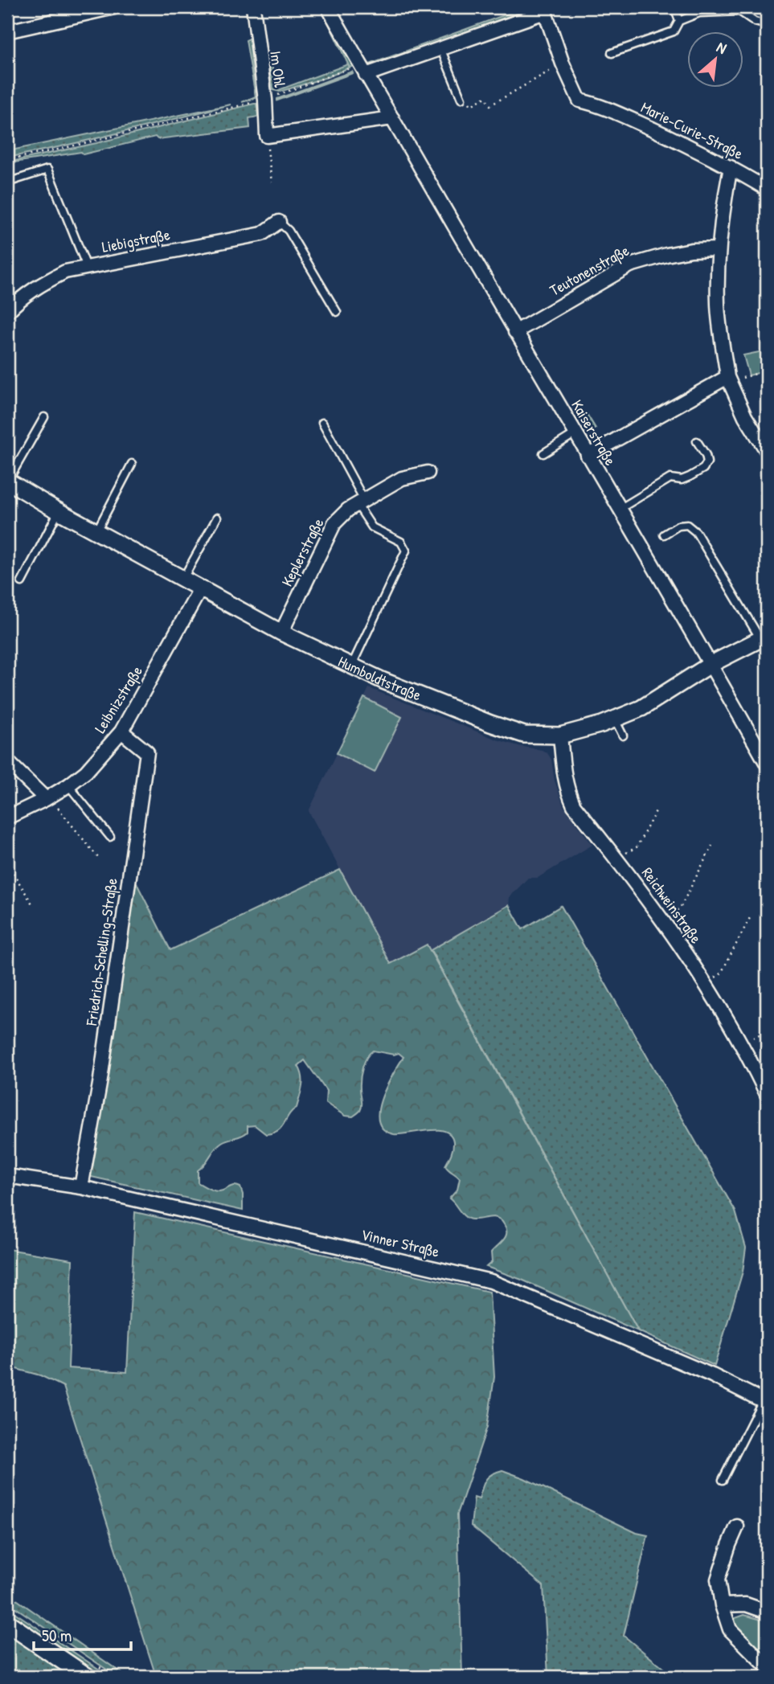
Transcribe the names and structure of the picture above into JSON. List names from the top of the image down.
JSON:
{
  "streets": {
    "street": [
      "Im Ohl",
      "Marie-Curie-Straße",
      "Liebigstraße",
      "Teutonenstraße",
      "Kaiserstraße",
      "Keplerstraße",
      "Humboldtstraße",
      "Leibnizstraße",
      "Reichweinstraße",
      "Friedrich-Schelling-Straße",
      "Vinner Straße"
    ]
  },
  "crossings": [
    ["Teutonenstraße", "Kaiserstraße"],
    ["Kaiserstraße", "Humboldtstraße"],
    ["Keplerstraße", "Humboldtstraße"],
    ["Humboldtstraße", "Leibnizstraße"],
    ["Humboldtstraße", "Reichweinstraße"],
    ["Leibnizstraße", "Friedrich-Schelling-Straße"],
    ["Friedrich-Schelling-Straße", "Vinner Straße"]
  ],
  "scale_bar": "50 m",
  "north": "top right"
}
